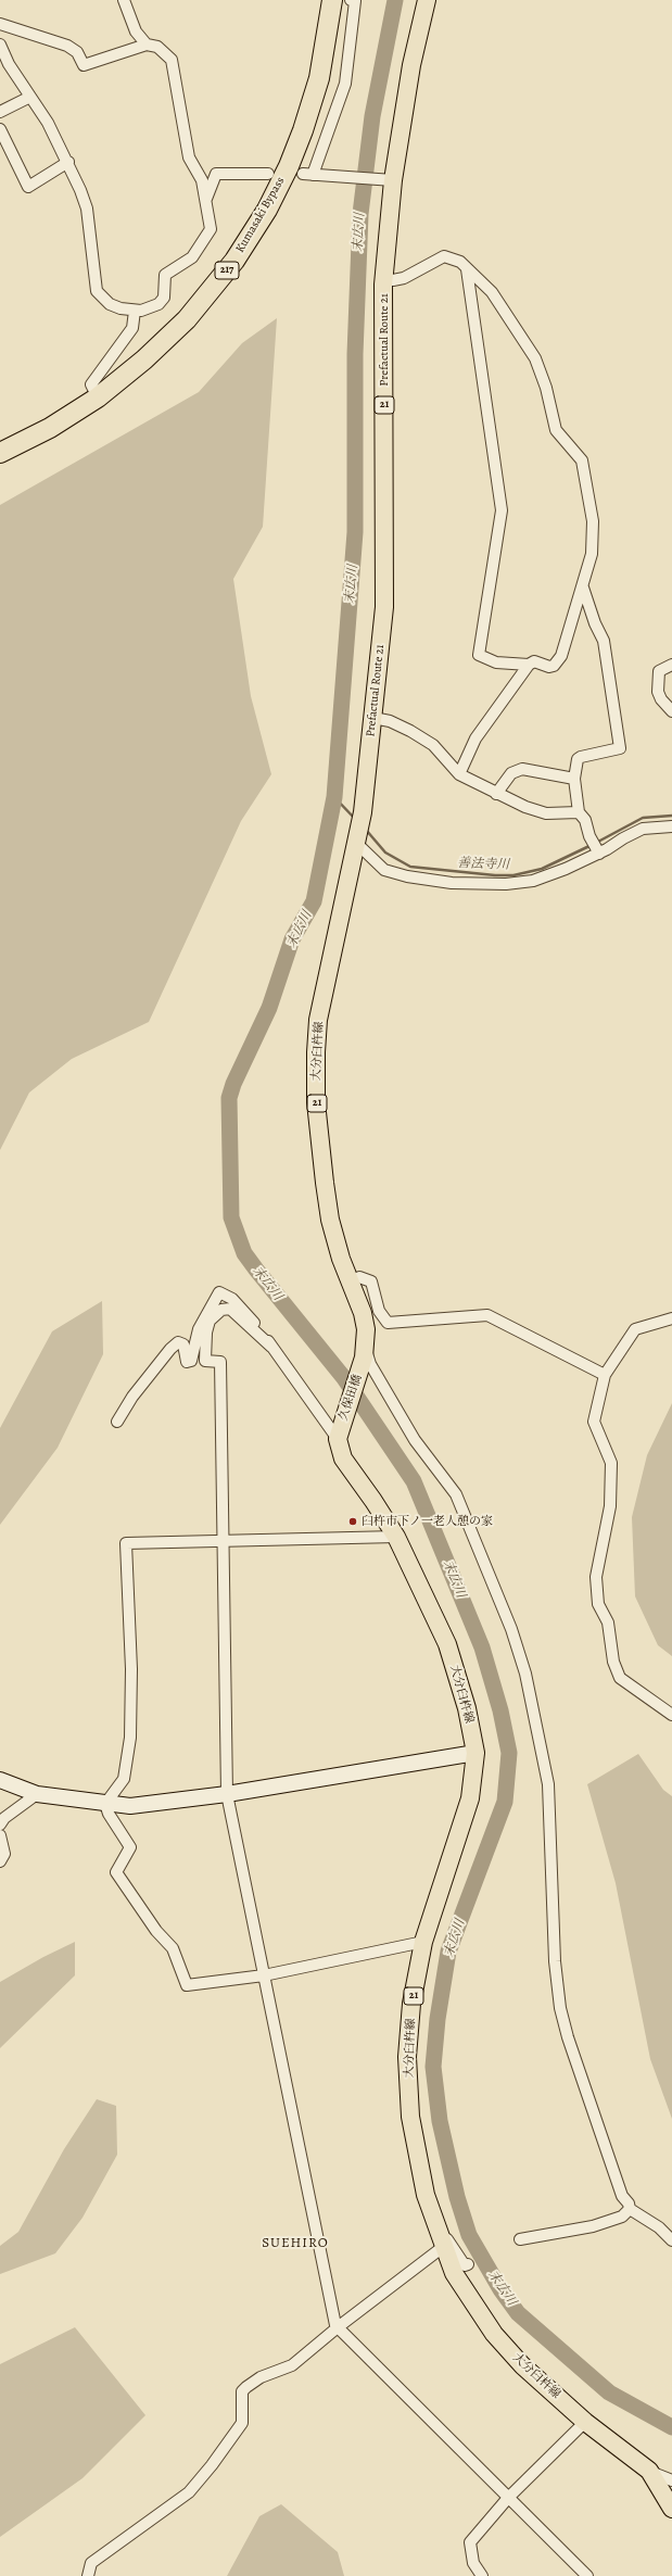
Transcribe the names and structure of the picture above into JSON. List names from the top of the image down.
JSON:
{
  "streets": {
    "highway": ["Kumasaki Bypass", "217"],
    "main road": [
      "Prefactual Route 21",
      "21",
      "大分臼杵線",
      "久保田橋"
    ]
  },
  "crossings": [
    ["Prefactual Route 21", "大分臼杵線"],
    ["大分臼杵線", "久保田橋"]
  ],
  "districts": ["SUEHIRO"],
  "water": ["末広川", "善法寺川"],
  "places": ["臼杵市下ノ一老人憩の家"]
}
